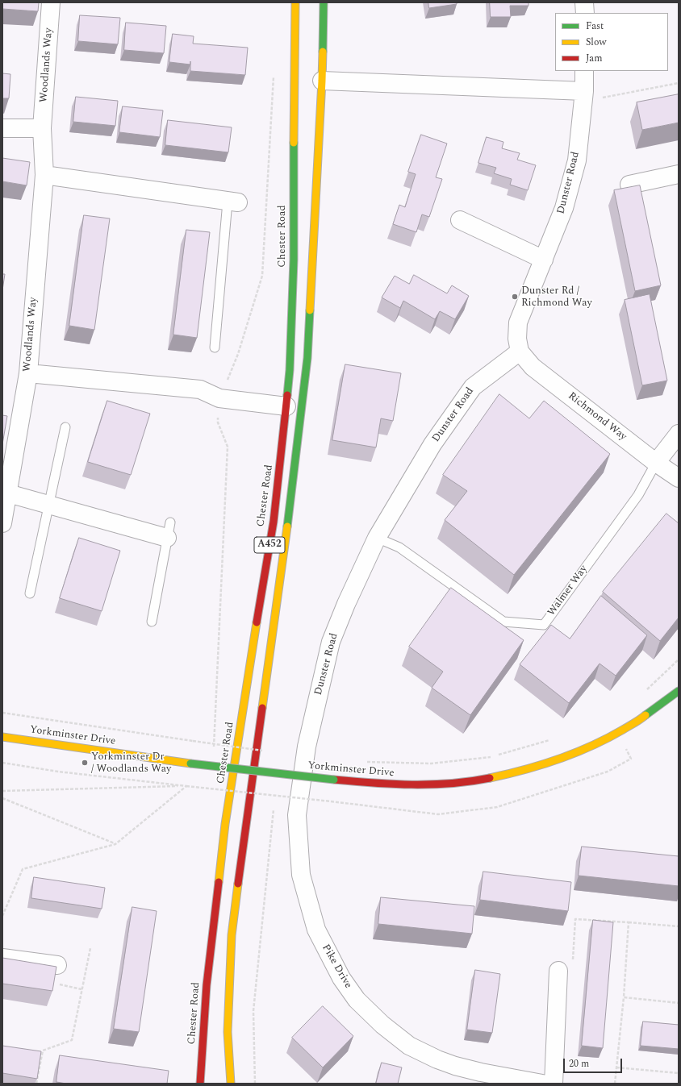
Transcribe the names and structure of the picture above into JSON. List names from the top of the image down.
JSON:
{
  "streets": {
    "main road": ["Chester Road", "A452", "Yorkminster Drive"],
    "street": [
      "Woodlands Way",
      "Dunster Road",
      "Richmond Way",
      "Pike Drive"
    ],
    "lane": ["Walmer Way"]
  },
  "crossings": [
    ["Dunster Road", "Richmond Way"],
    ["Dunster Road", "Walmer Way"],
    ["Dunster Road", "Pike Drive"],
    ["Richmond Way", "Walmer Way"]
  ],
  "places": ["Dunster Rd / Richmond Way", "Yorkminster Dr / Woodlands Way"],
  "legend": ["Fast", "Slow", "Jam"],
  "scale_bar": "20 m"
}
